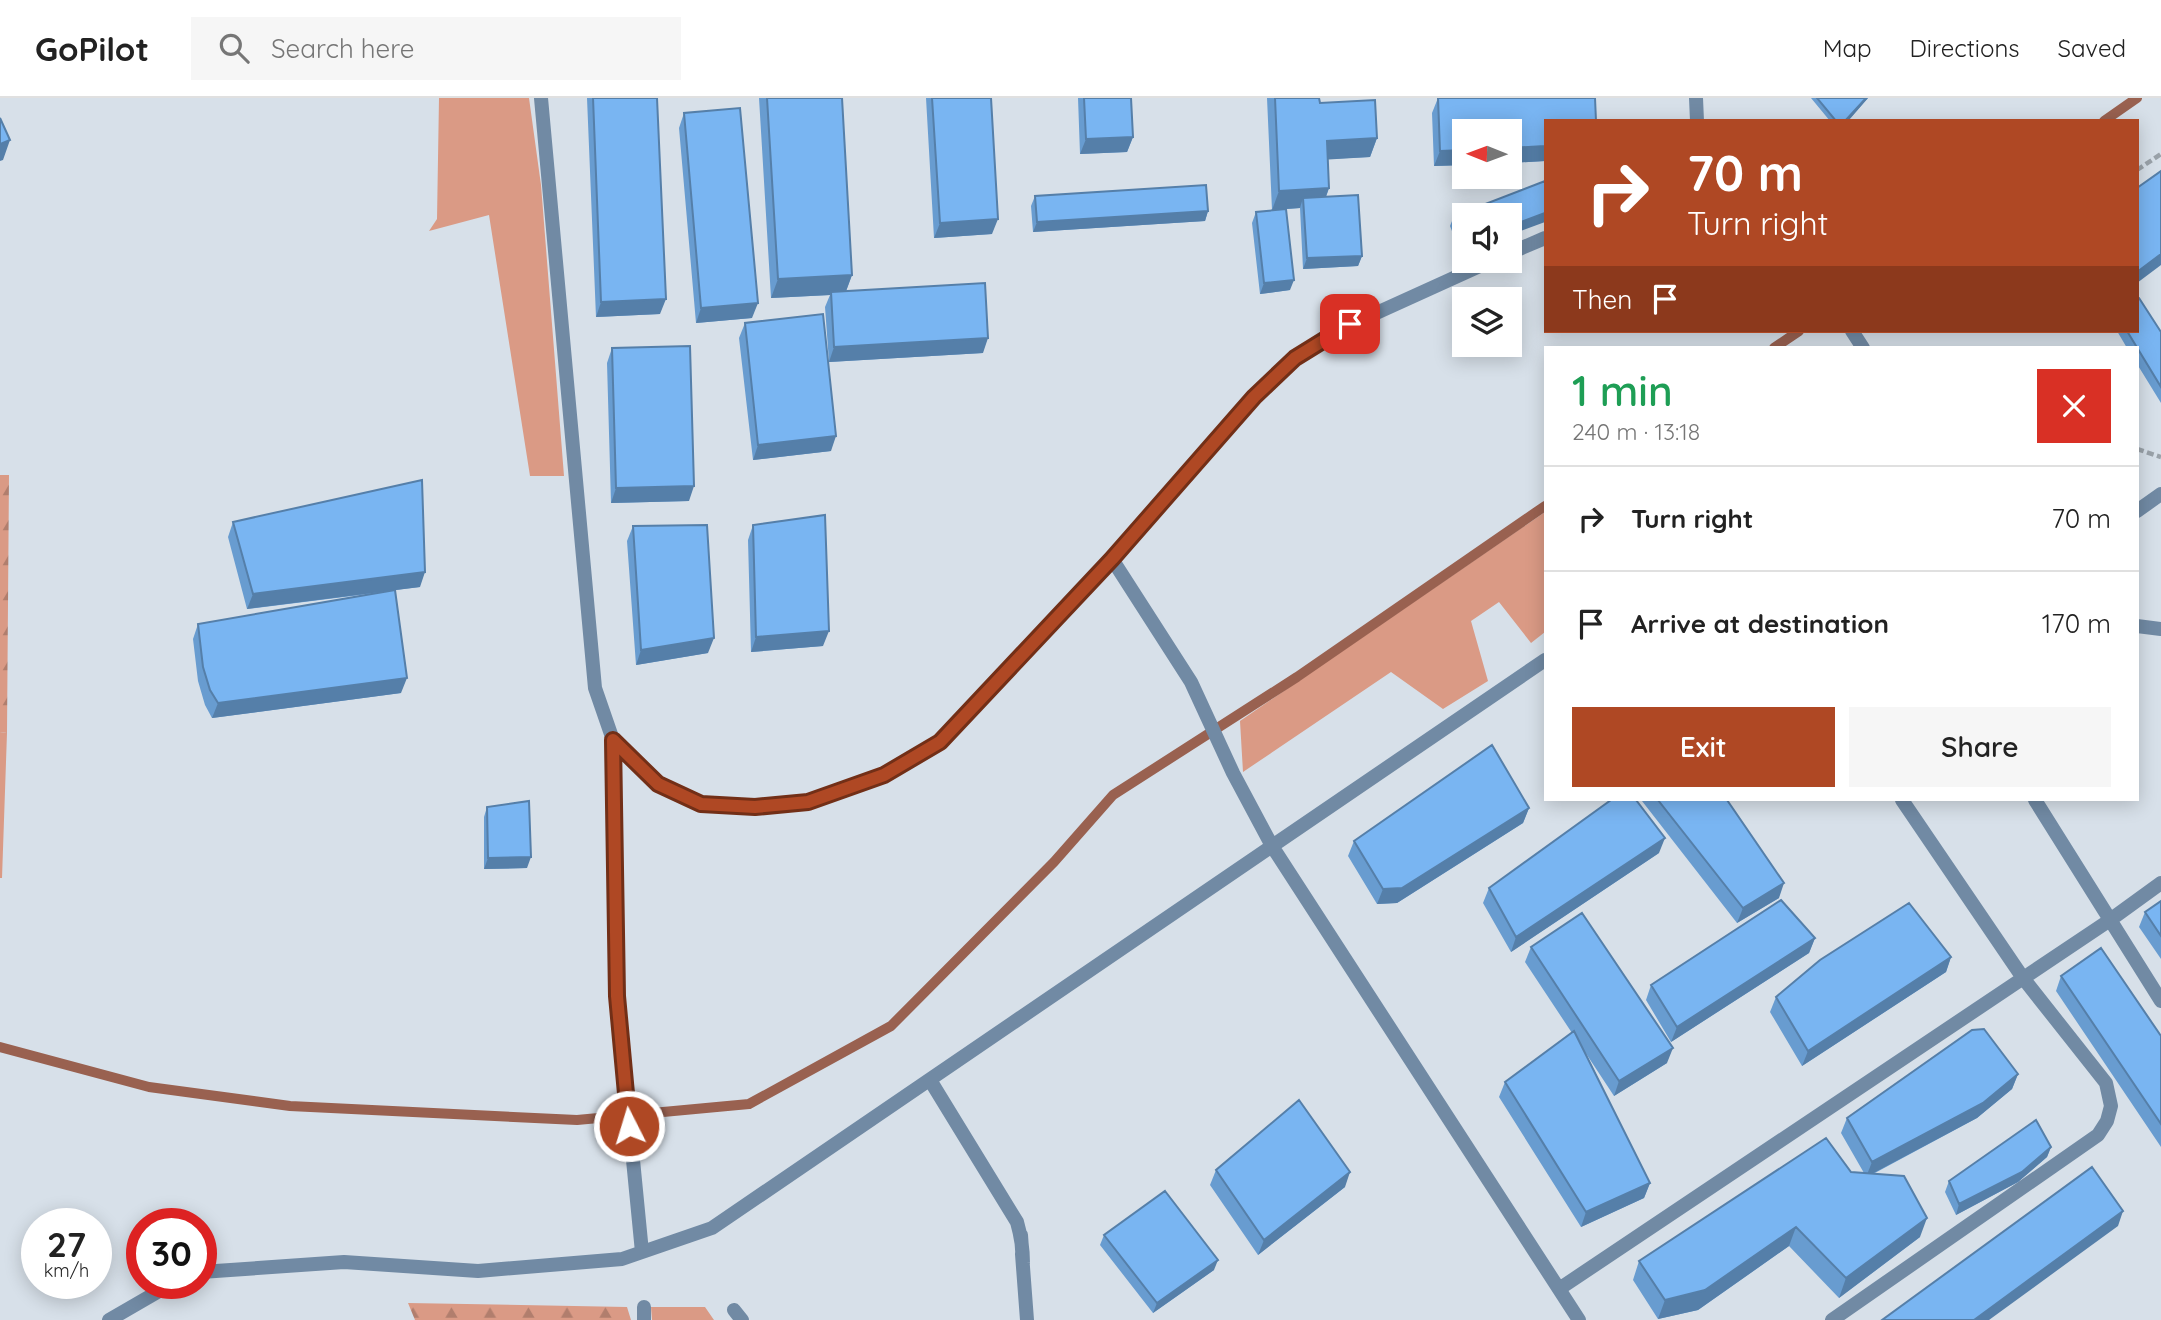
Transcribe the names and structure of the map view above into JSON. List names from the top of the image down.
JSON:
{
  "north": "left",
  "page": {
    "header": "GoPilot",
    "search": "Search here",
    "nav": ["Map", "Directions", "Saved"],
    "turn": ["70 m", "Turn right"],
    "then": "Then",
    "heading": ["1 min", "240 m · 13:18"],
    "list": [
      {
        "name": "Turn right",
        "value": "70 m"
      },
      {
        "name": "Arrive at destination",
        "value": "170 m"
      }
    ],
    "buttons": ["Exit", "Share"],
    "speed": "27 km/h",
    "limit": "30"
  }
}
